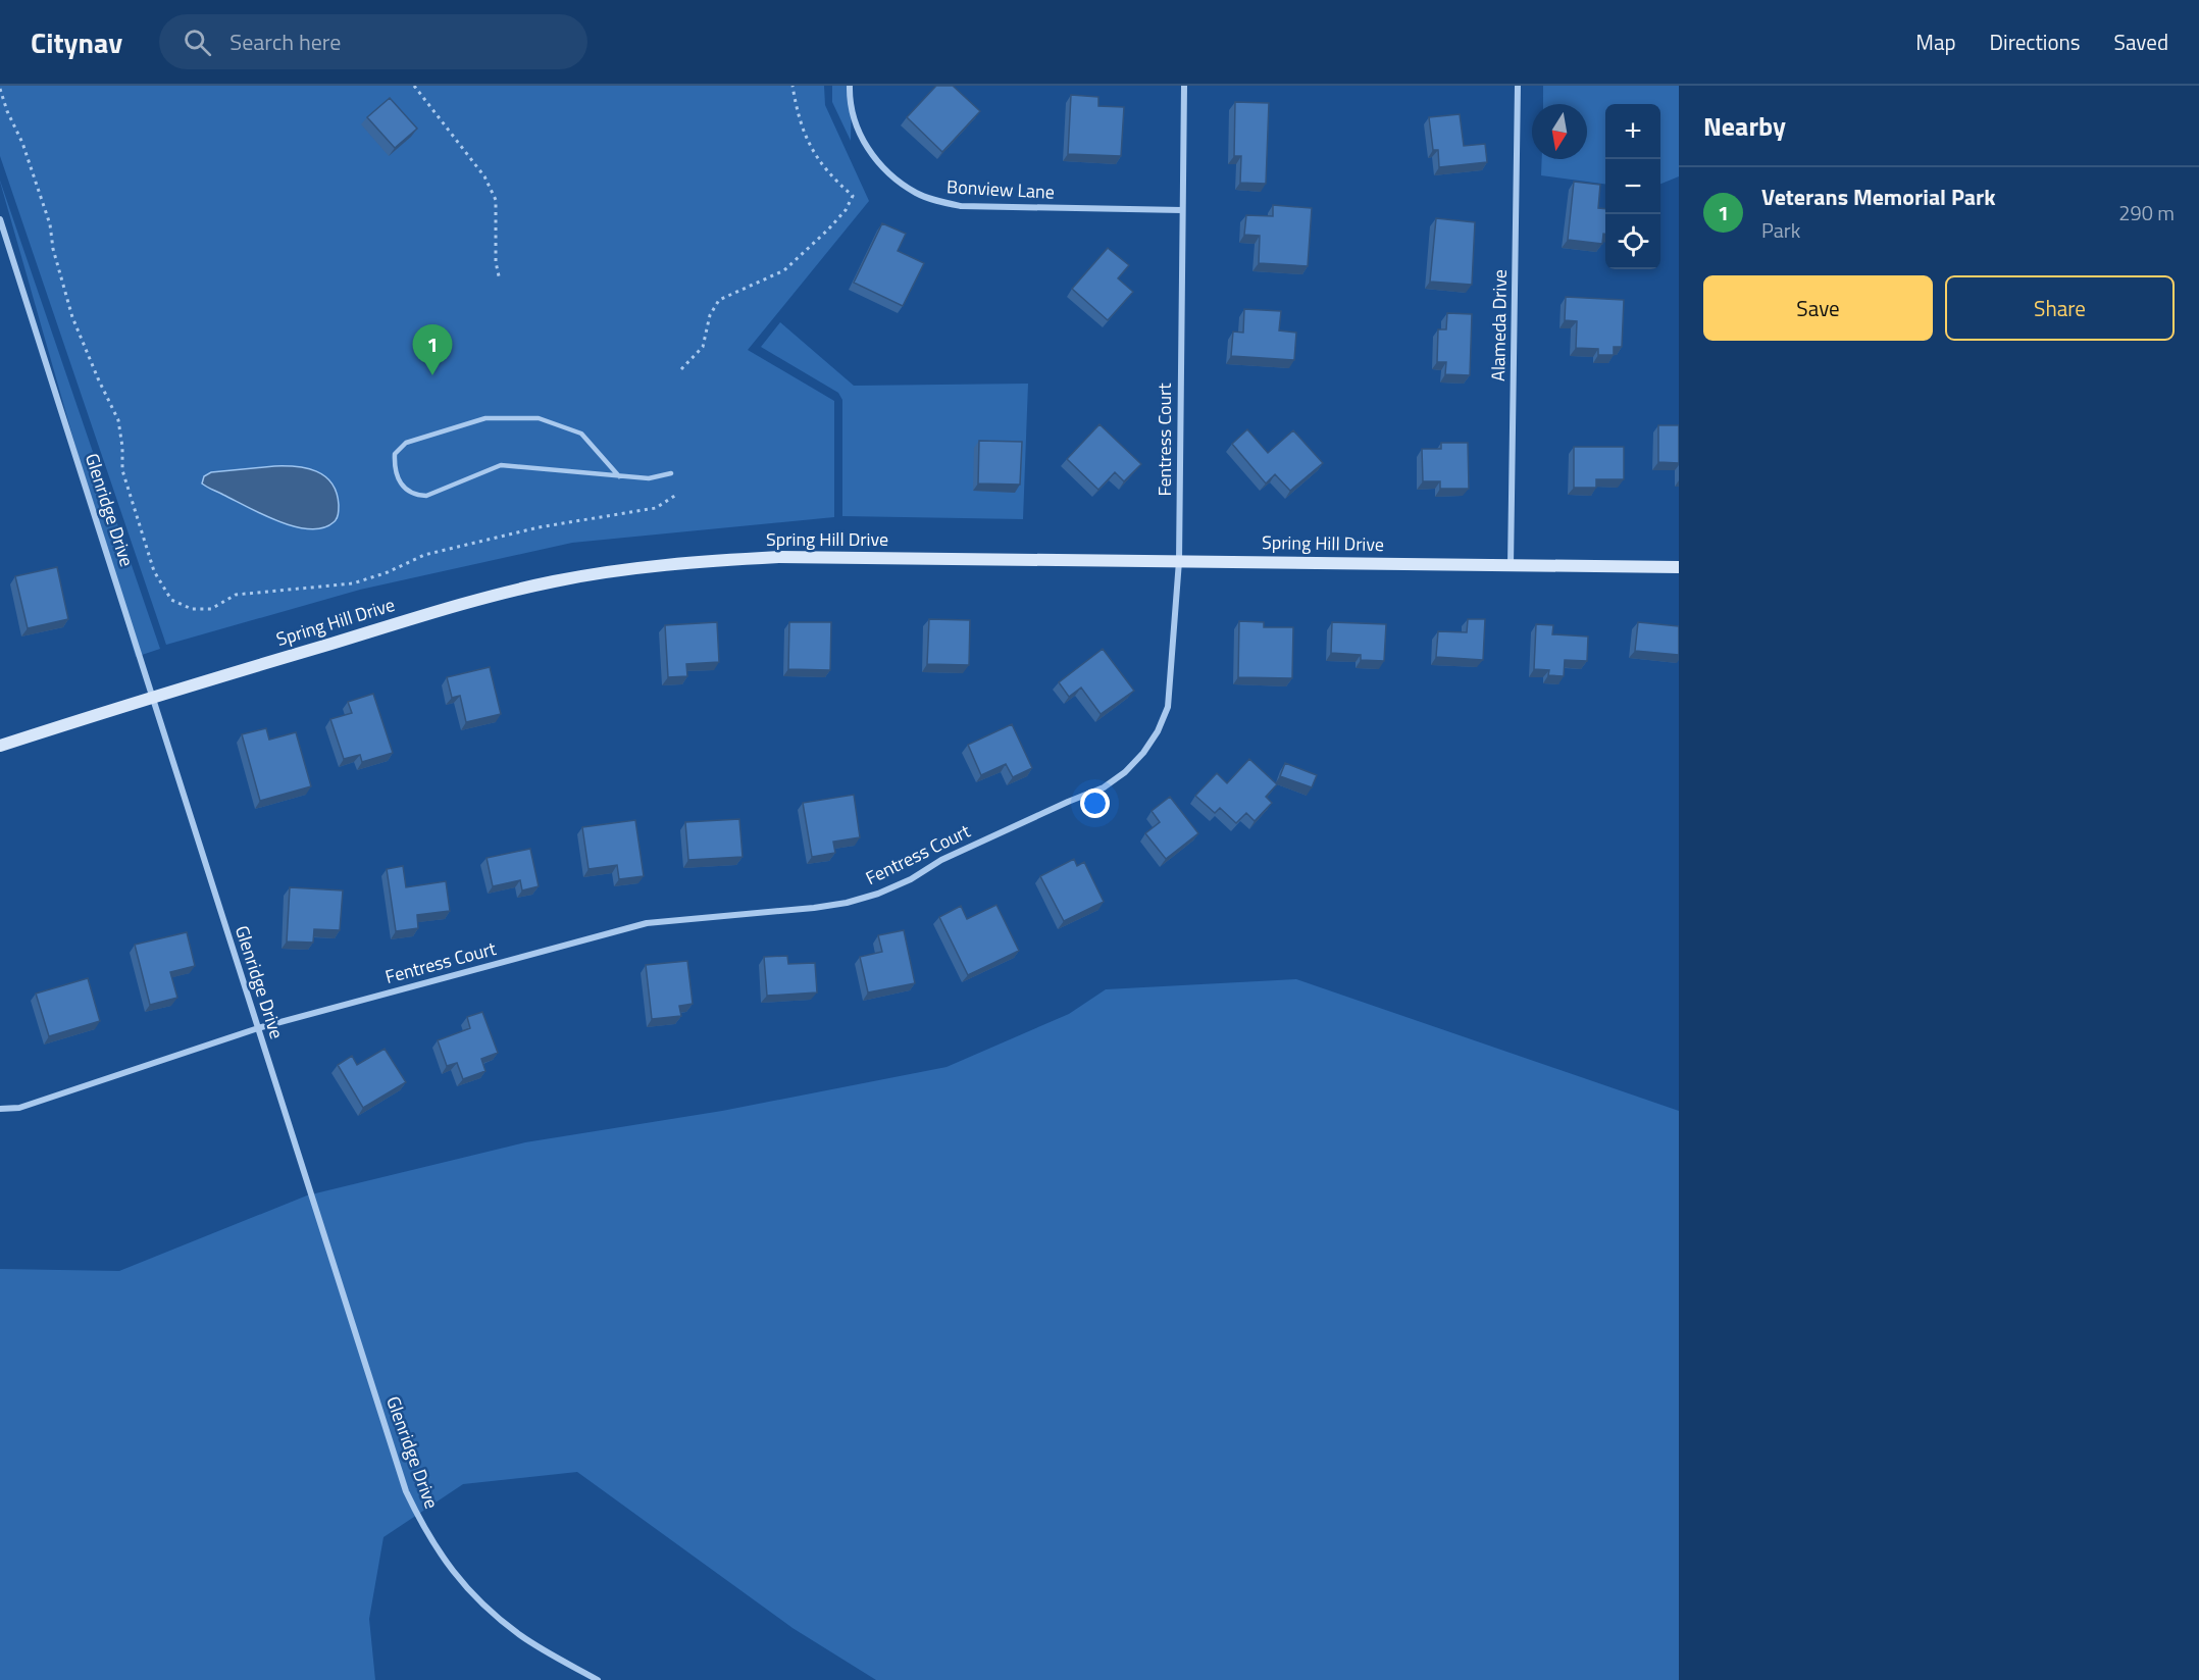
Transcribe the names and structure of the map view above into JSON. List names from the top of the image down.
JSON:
{
  "streets": {
    "main road": ["Spring Hill Drive"],
    "street": [
      "Bonview Lane",
      "Alameda Drive",
      "Fentress Court",
      "Glenridge Drive"
    ]
  },
  "crossings": [
    ["Bonview Lane", "Fentress Court"],
    ["Alameda Drive", "Spring Hill Drive"],
    ["Fentress Court", "Glenridge Drive"],
    ["Fentress Court", "Spring Hill Drive"],
    ["Glenridge Drive", "Spring Hill Drive"]
  ],
  "north": "bottom",
  "page": {
    "header": "Citynav",
    "search": "Search here",
    "nav": ["Map", "Directions", "Saved"],
    "heading": "Nearby",
    "map_buttons": ["+", "−"],
    "list": [
      {
        "mark": "1",
        "name": "Veterans Memorial Park",
        "note": "Park",
        "value": "290 m"
      }
    ],
    "buttons": ["Save", "Share"],
    "pins": "1"
  }
}
